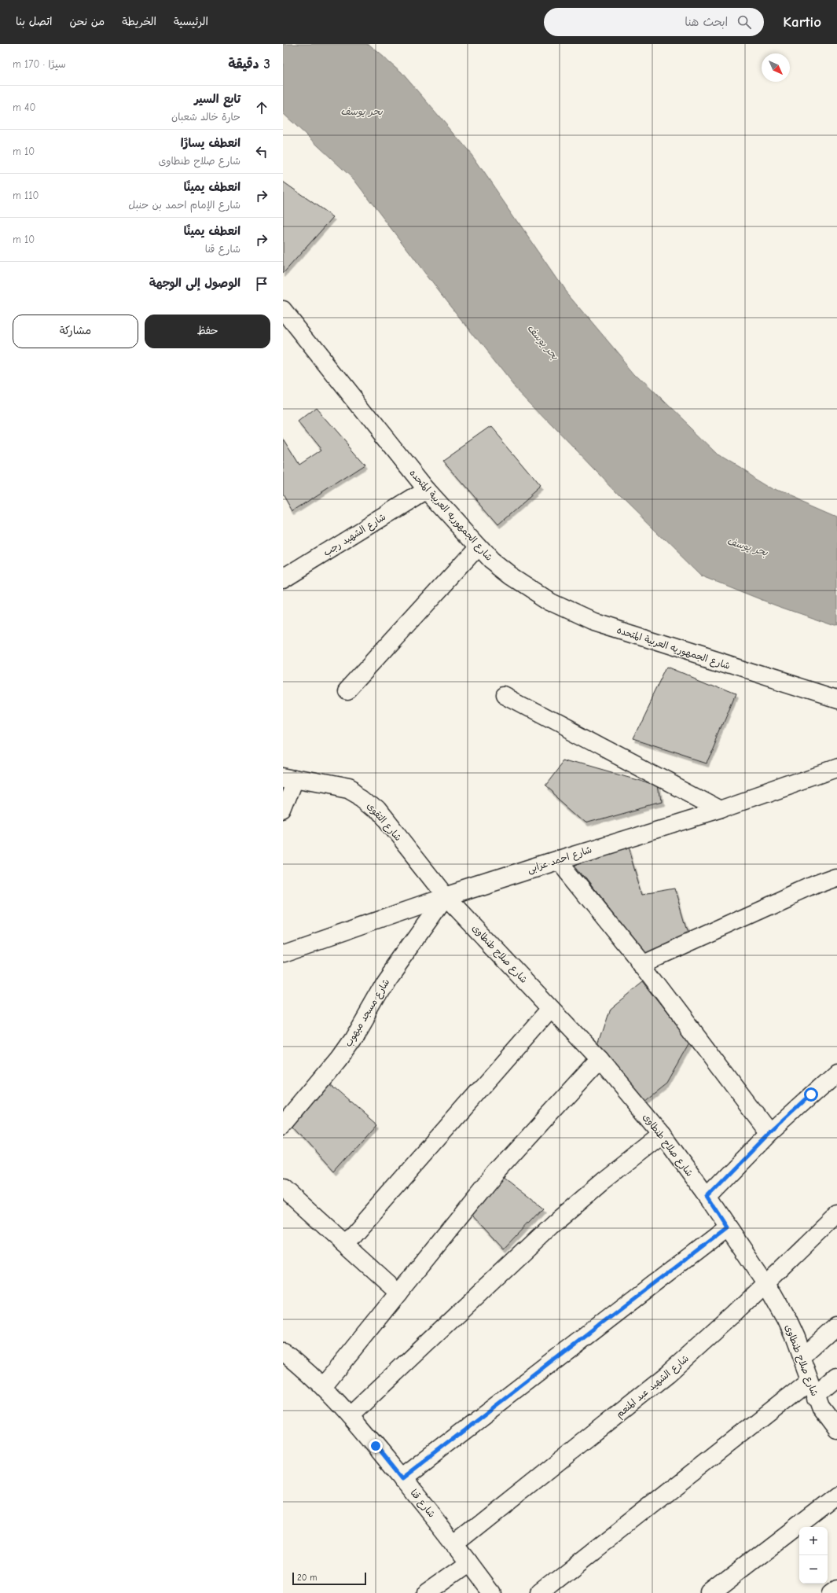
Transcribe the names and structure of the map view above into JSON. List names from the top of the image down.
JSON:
{
  "streets": {
    "street": [
      "شارع الجمهوريه العربية المتحده",
      "شارع الشهيد رجب",
      "شارع التقوى",
      "شارع احمد عرابى",
      "شارع صلاح طنطاوى",
      "شارع مسجد ميهوب",
      "شارع الشهيد عبد المنعم",
      "شارع قنا"
    ]
  },
  "crossings": [
    ["شارع الجمهوريه العربية المتحده", "شارع الشهيد رجب"],
    ["شارع التقوى", "شارع احمد عرابى"],
    ["شارع التقوى", "شارع صلاح طنطاوى"],
    ["شارع التقوى", "شارع مسجد ميهوب"],
    ["شارع احمد عرابى", "شارع صلاح طنطاوى"],
    ["شارع احمد عرابى", "شارع مسجد ميهوب"],
    ["شارع صلاح طنطاوى", "شارع مسجد ميهوب"],
    ["شارع صلاح طنطاوى", "شارع الشهيد عبد المنعم"],
    ["شارع الشهيد عبد المنعم", "شارع قنا"]
  ],
  "water": ["بحر يوسف"],
  "scale_bar": "20 m",
  "north": "bottom right",
  "page": {
    "header": "Kartio",
    "search": "ابحث هنا",
    "nav": [
      "الرئيسية",
      "الخريطة",
      "من نحن",
      "اتصل بنا"
    ],
    "heading": ["3 دقيقة", "سيرًا · 170 m"],
    "list": [
      ["تابع السير", "حارة خالد شعبان", "40 m"],
      ["انعطف يسارًا", "شارع صلاح طنطاوى", "10 m"],
      ["انعطف يمينًا", "شارع الإمام احمد بن حنبل", "110 m"],
      ["انعطف يمينًا", "شارع قنا", "10 m"],
      "الوصول إلى الوجهة"
    ],
    "buttons": ["حفظ", "مشاركة"],
    "map_buttons": ["+", "−"],
    "scale": "20 m"
  }
}
